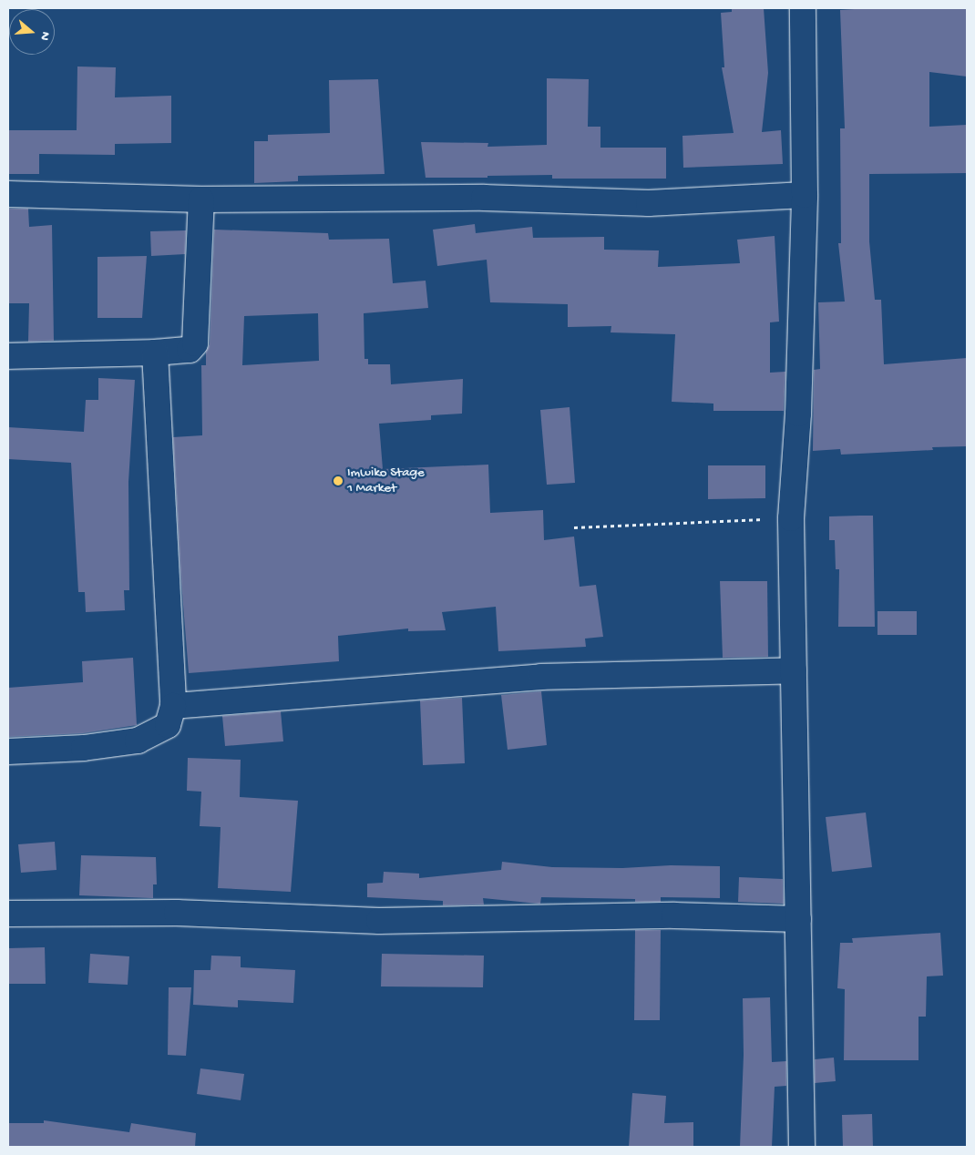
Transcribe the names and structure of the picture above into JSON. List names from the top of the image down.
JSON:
{
  "places": ["Imwiko Stage 1 Market"],
  "north": "right"
}
